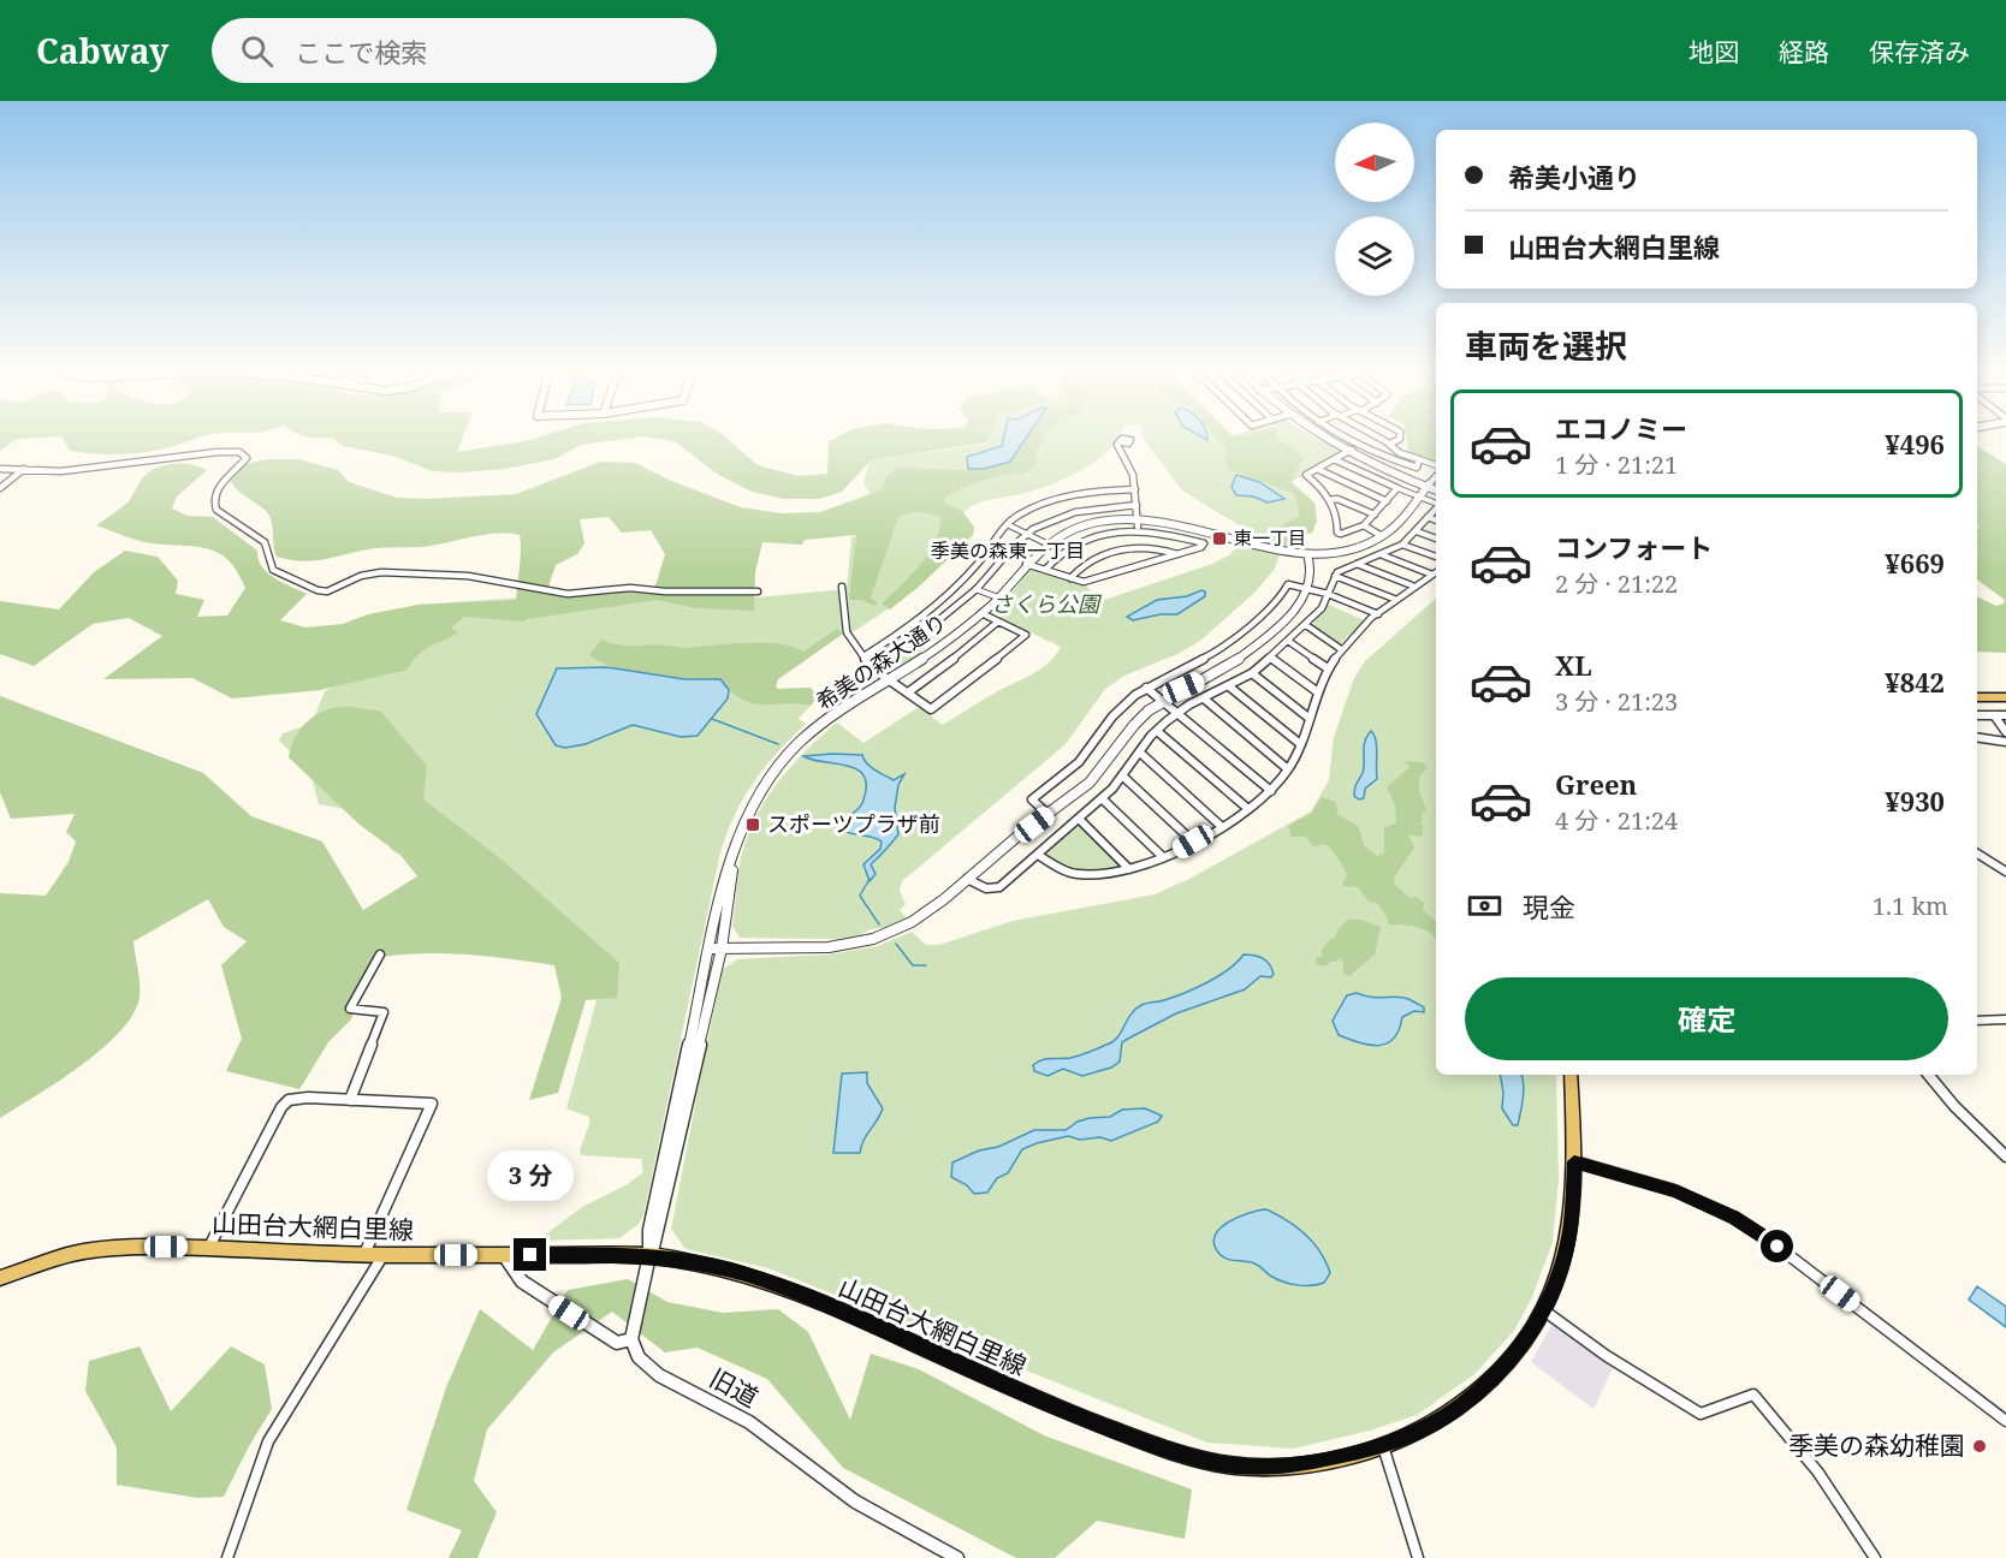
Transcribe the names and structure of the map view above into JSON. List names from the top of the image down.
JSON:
{
  "streets": {
    "main road": ["山田台大網白里線"],
    "street": ["希美の森大通り", "旧道"]
  },
  "crossings": [
    ["希美の森大通り", "山田台大網白里線"],
    ["希美の森大通り", "旧道"]
  ],
  "districts": ["季美の森東一丁目"],
  "parks": ["さくら公園"],
  "places": {
    "transit": ["東一丁目", "スポーツプラザ前"],
    "other": ["季美の森幼稚園"]
  },
  "north": "left",
  "page": {
    "header": "Cabway",
    "search": "ここで検索",
    "nav": ["地図", "経路", "保存済み"],
    "banner": ["希美小通り", "山田台大網白里線"],
    "heading": "車両を選択",
    "list": [
      {
        "name": "エコノミー",
        "note": "1 分 · 21:21",
        "value": "¥496"
      },
      {
        "name": "コンフォート",
        "note": "2 分 · 21:22",
        "value": "¥669"
      },
      {
        "name": "XL",
        "note": "3 分 · 21:23",
        "value": "¥842"
      },
      {
        "name": "Green",
        "note": "4 分 · 21:24",
        "value": "¥930"
      }
    ],
    "pay": ["現金", "1.1 km"],
    "buttons": "確定",
    "bubble": "3 分"
  }
}
